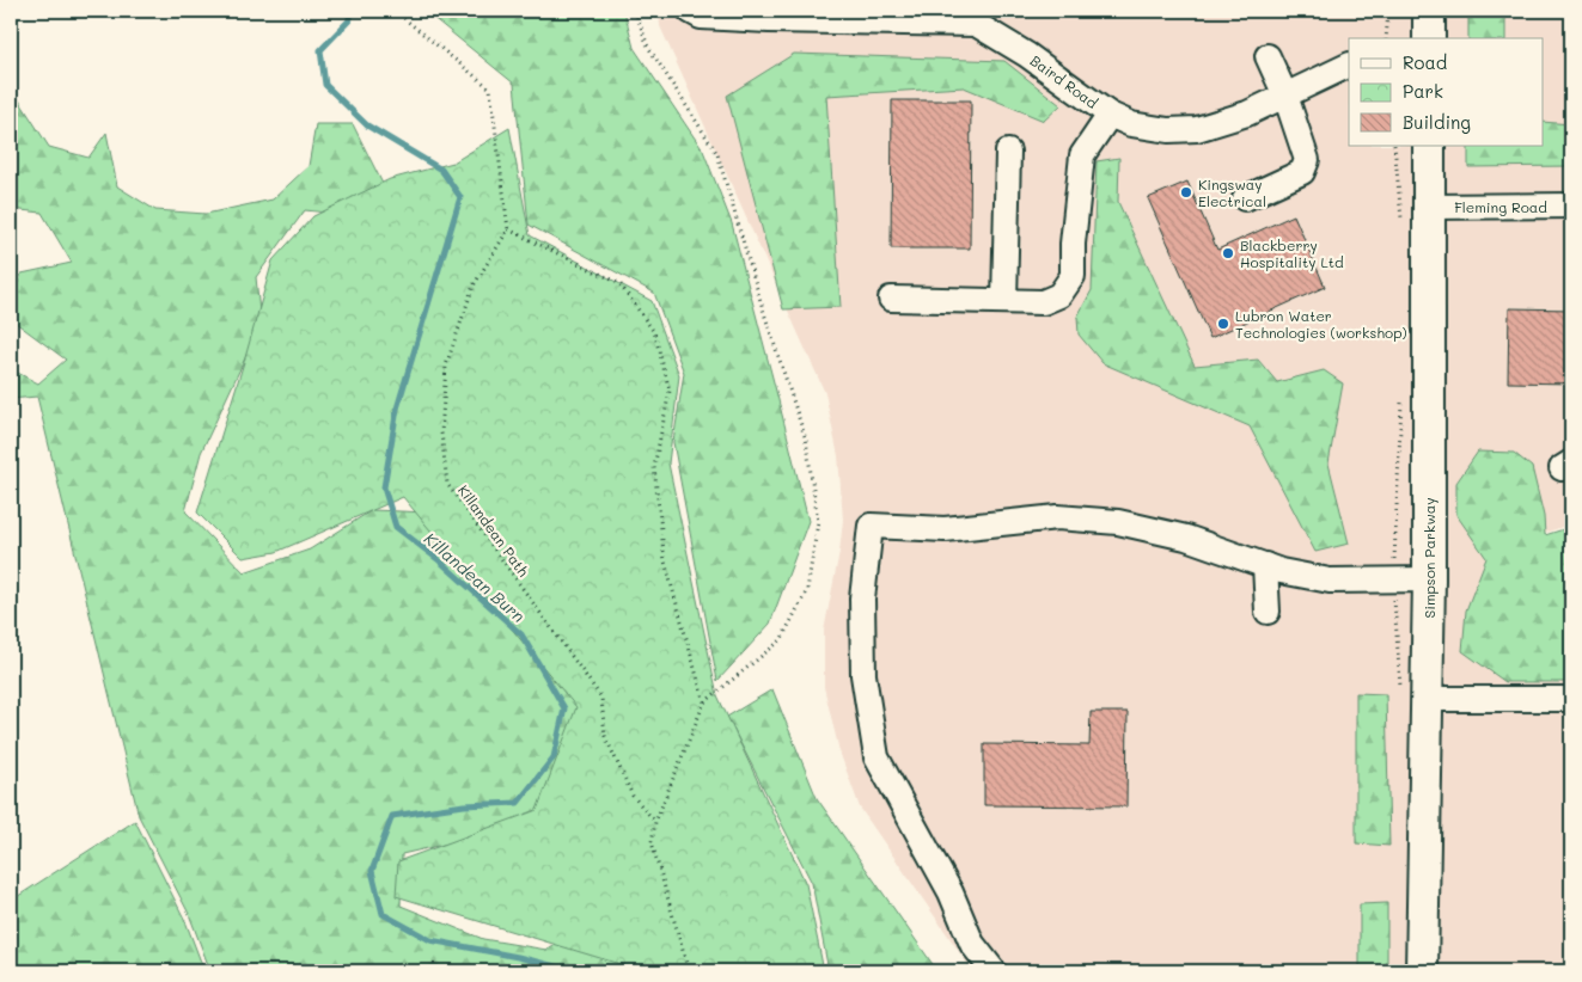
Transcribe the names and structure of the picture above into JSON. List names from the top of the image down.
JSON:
{
  "streets": {
    "main road": ["Simpson Parkway"],
    "street": ["Baird Road", "Fleming Road"],
    "path": ["Killandean Path"]
  },
  "crossings": [
    ["Fleming Road", "Simpson Parkway"]
  ],
  "water": ["Killandean Burn"],
  "places": ["Kingsway Electrical", "Blackberry Hospitality Ltd", "Lubron Water Technologies (workshop)"],
  "legend": ["Road", "Park", "Building"]
}
